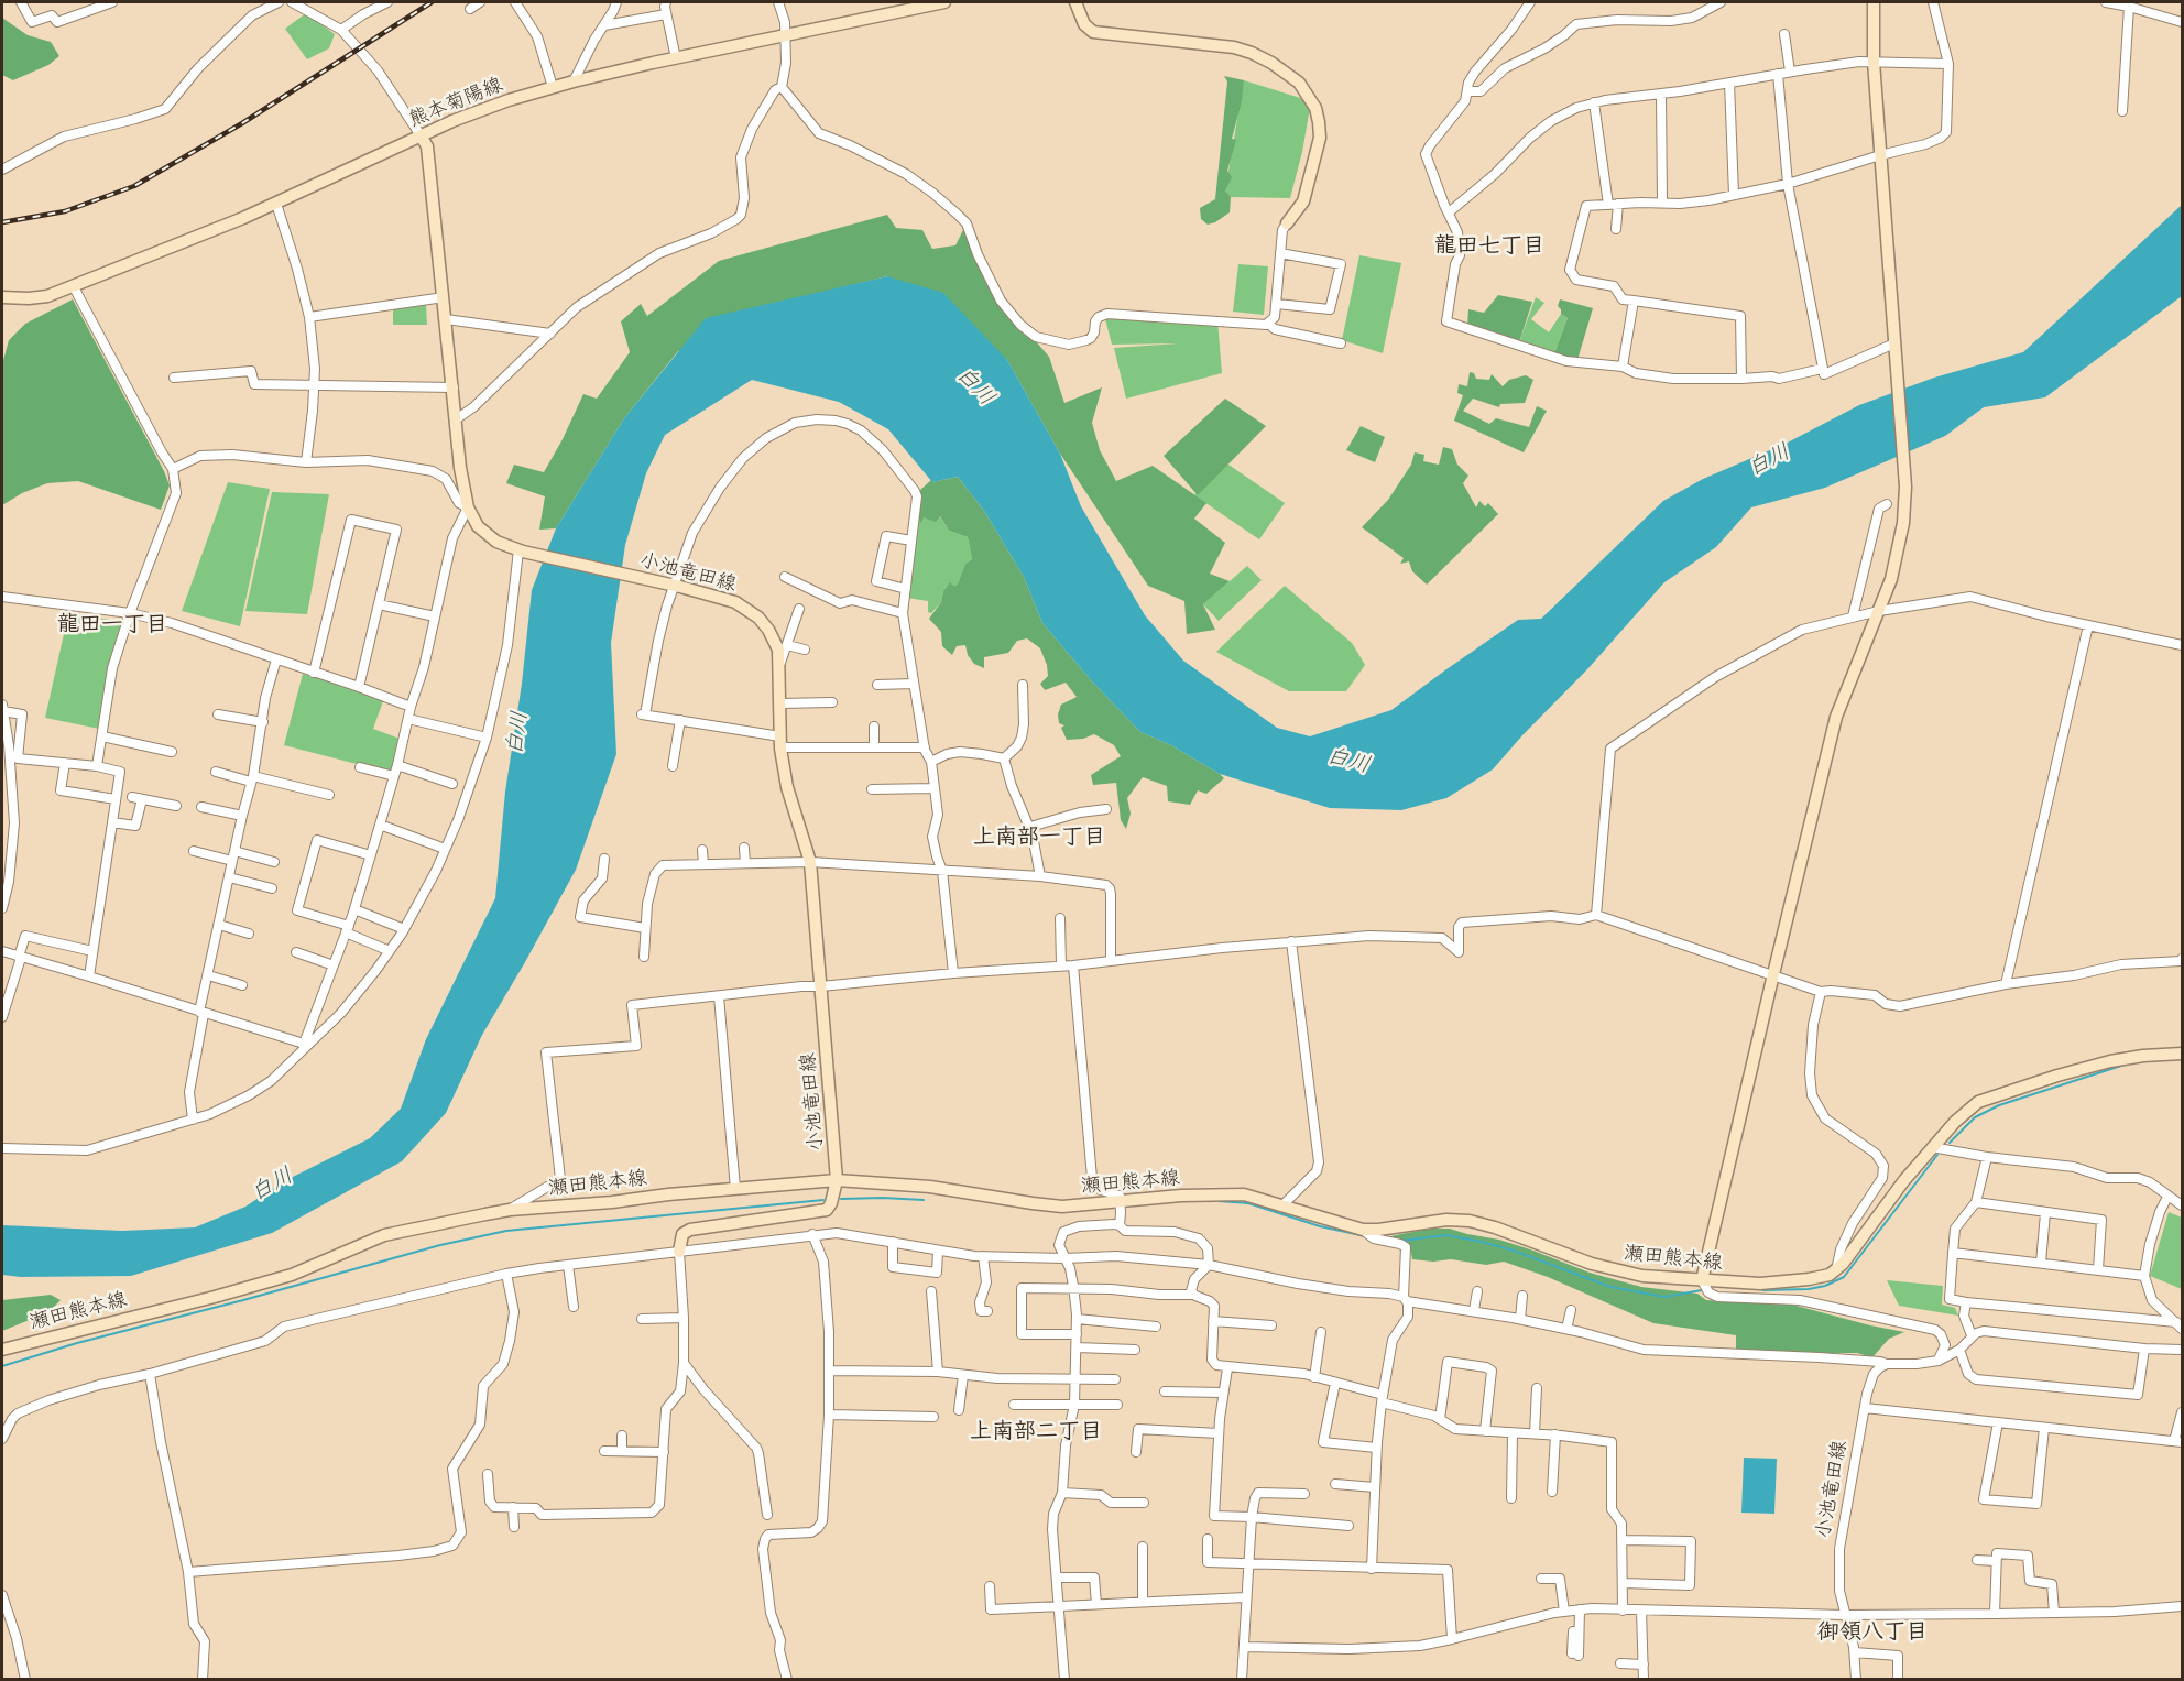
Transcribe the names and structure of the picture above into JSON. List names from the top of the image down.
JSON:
{
  "streets": {
    "main road": ["熊本菊陽線", "小池竜田線", "瀬田熊本線"]
  },
  "crossings": [
    ["熊本菊陽線", "小池竜田線"],
    ["小池竜田線", "瀬田熊本線"]
  ],
  "districts": [
    "龍田七丁目",
    "龍田一丁目",
    "上南部一丁目",
    "上南部二丁目",
    "御領八丁目"
  ],
  "water": ["白川"]
}
